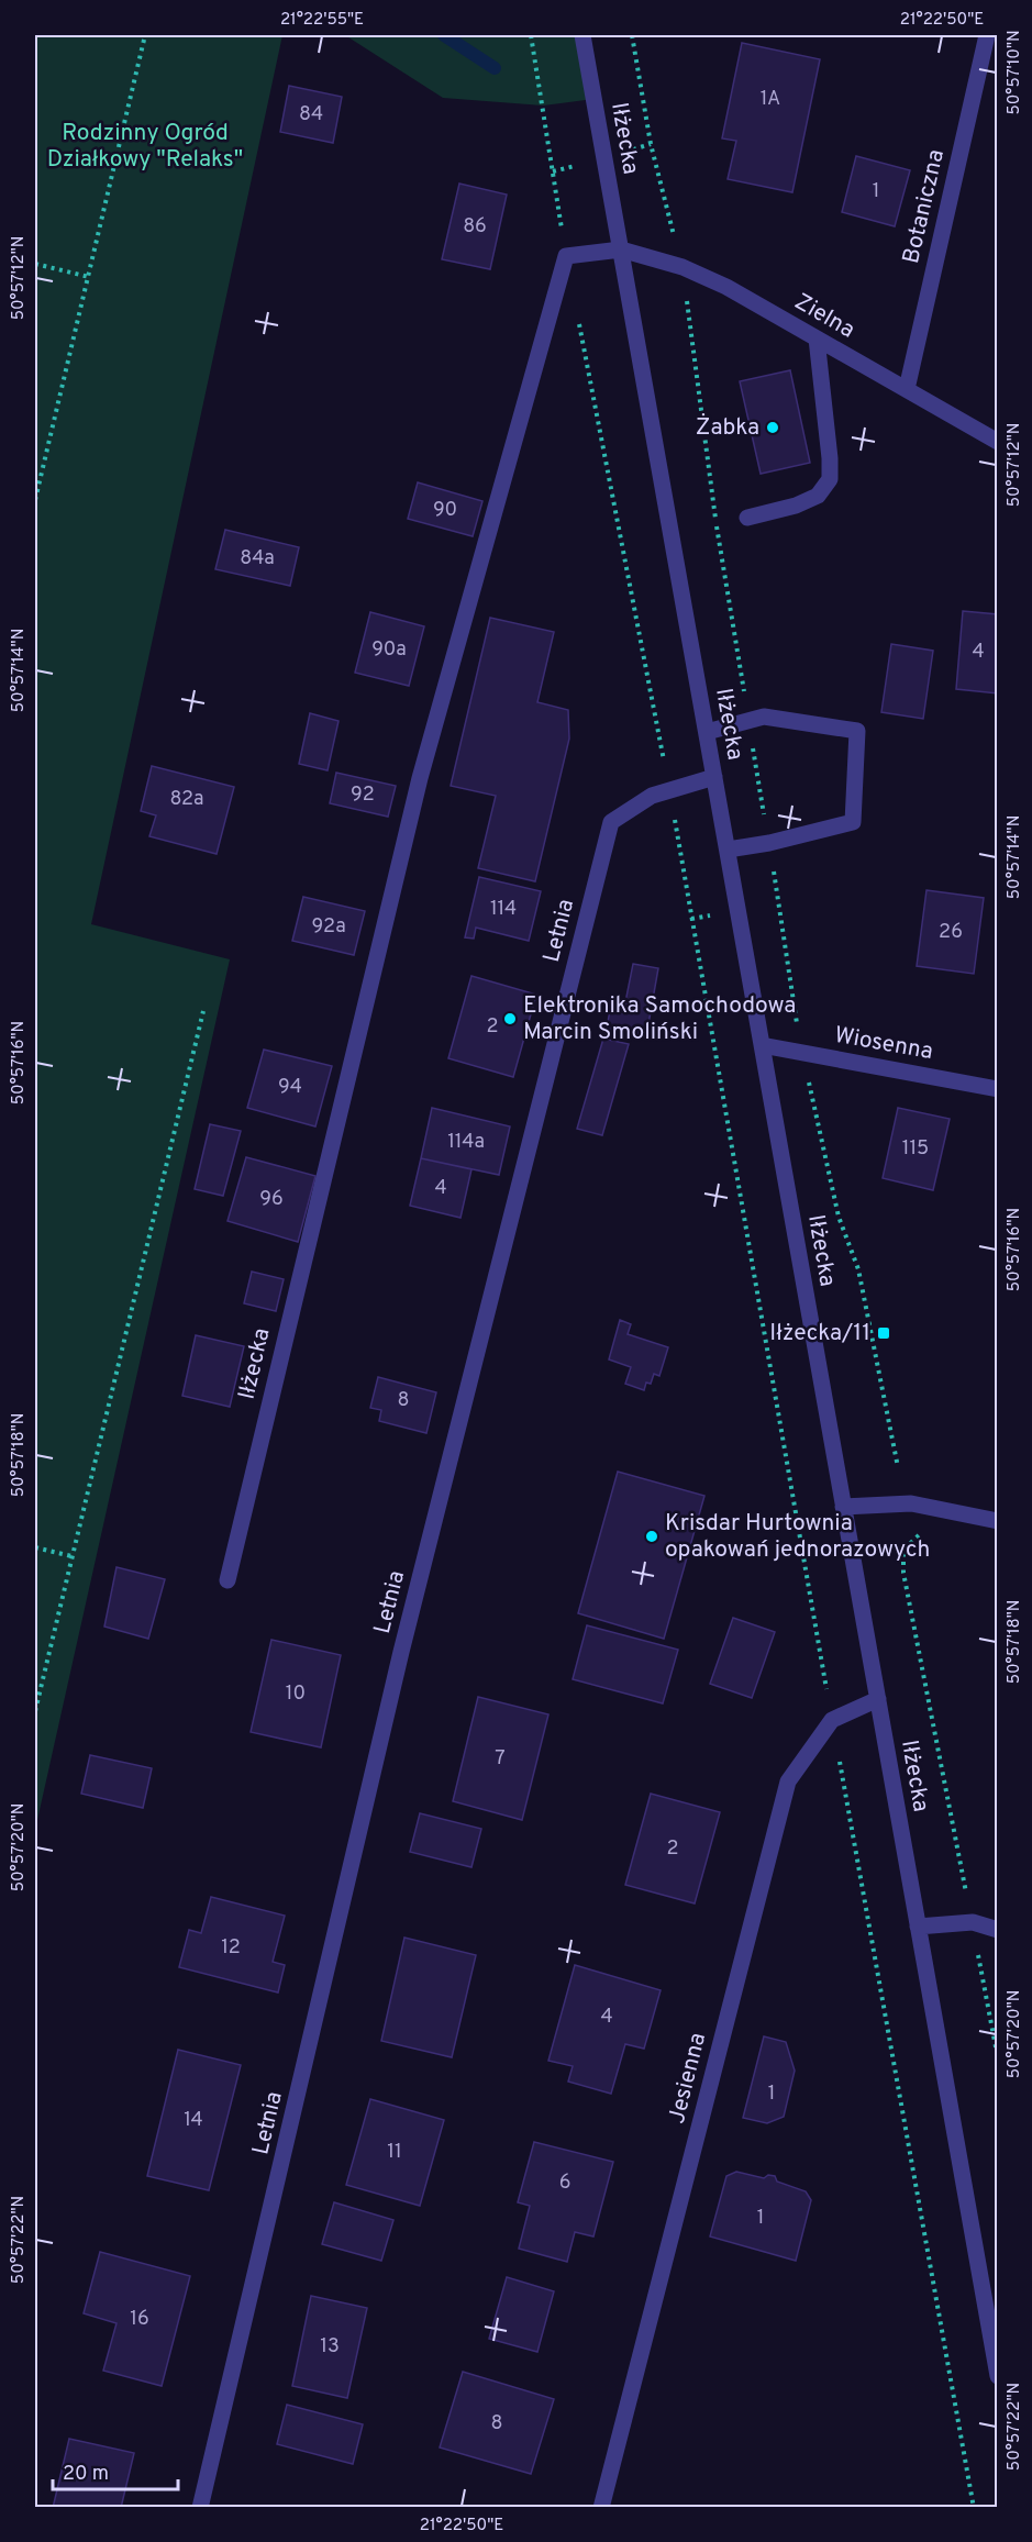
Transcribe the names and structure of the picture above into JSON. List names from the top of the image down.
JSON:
{
  "streets": {
    "street": [
      "Iłżecka",
      "Botaniczna",
      "Zielna",
      "Letnia",
      "Wiosenna",
      "Jesienna"
    ]
  },
  "crossings": [
    ["Iłżecka", "Zielna"],
    ["Iłżecka", "Letnia"],
    ["Iłżecka", "Wiosenna"],
    ["Botaniczna", "Zielna"]
  ],
  "parks": ["Rodzinny Ogród Działkowy \"Relaks\""],
  "places": {
    "other": ["Żabka", "Elektronika Samochodowa Marcin Smoliński", "Krisdar Hurtownia opakowań jednorazowych"],
    "transit": ["Iłżecka/11"]
  },
  "house_numbers": [
    "1A",
    "84",
    "1",
    "86",
    "90",
    "84a",
    "90a",
    "4",
    "92",
    "82a",
    "114",
    "92a",
    "26",
    "2",
    "94",
    "114a",
    "115",
    "4",
    "96",
    "8",
    "10",
    "7",
    "2",
    "12",
    "4",
    "1",
    "14",
    "11",
    "6",
    "1",
    "16",
    "13",
    "8"
  ],
  "scale_bar": "20 m",
  "coordinates": [
    "21°22'55\"E",
    "21°22'50\"E",
    "50°57'10\"N",
    "50°57'12\"N",
    "50°57'14\"N",
    "50°57'16\"N",
    "50°57'18\"N",
    "50°57'20\"N",
    "50°57'22\"N"
  ]
}
